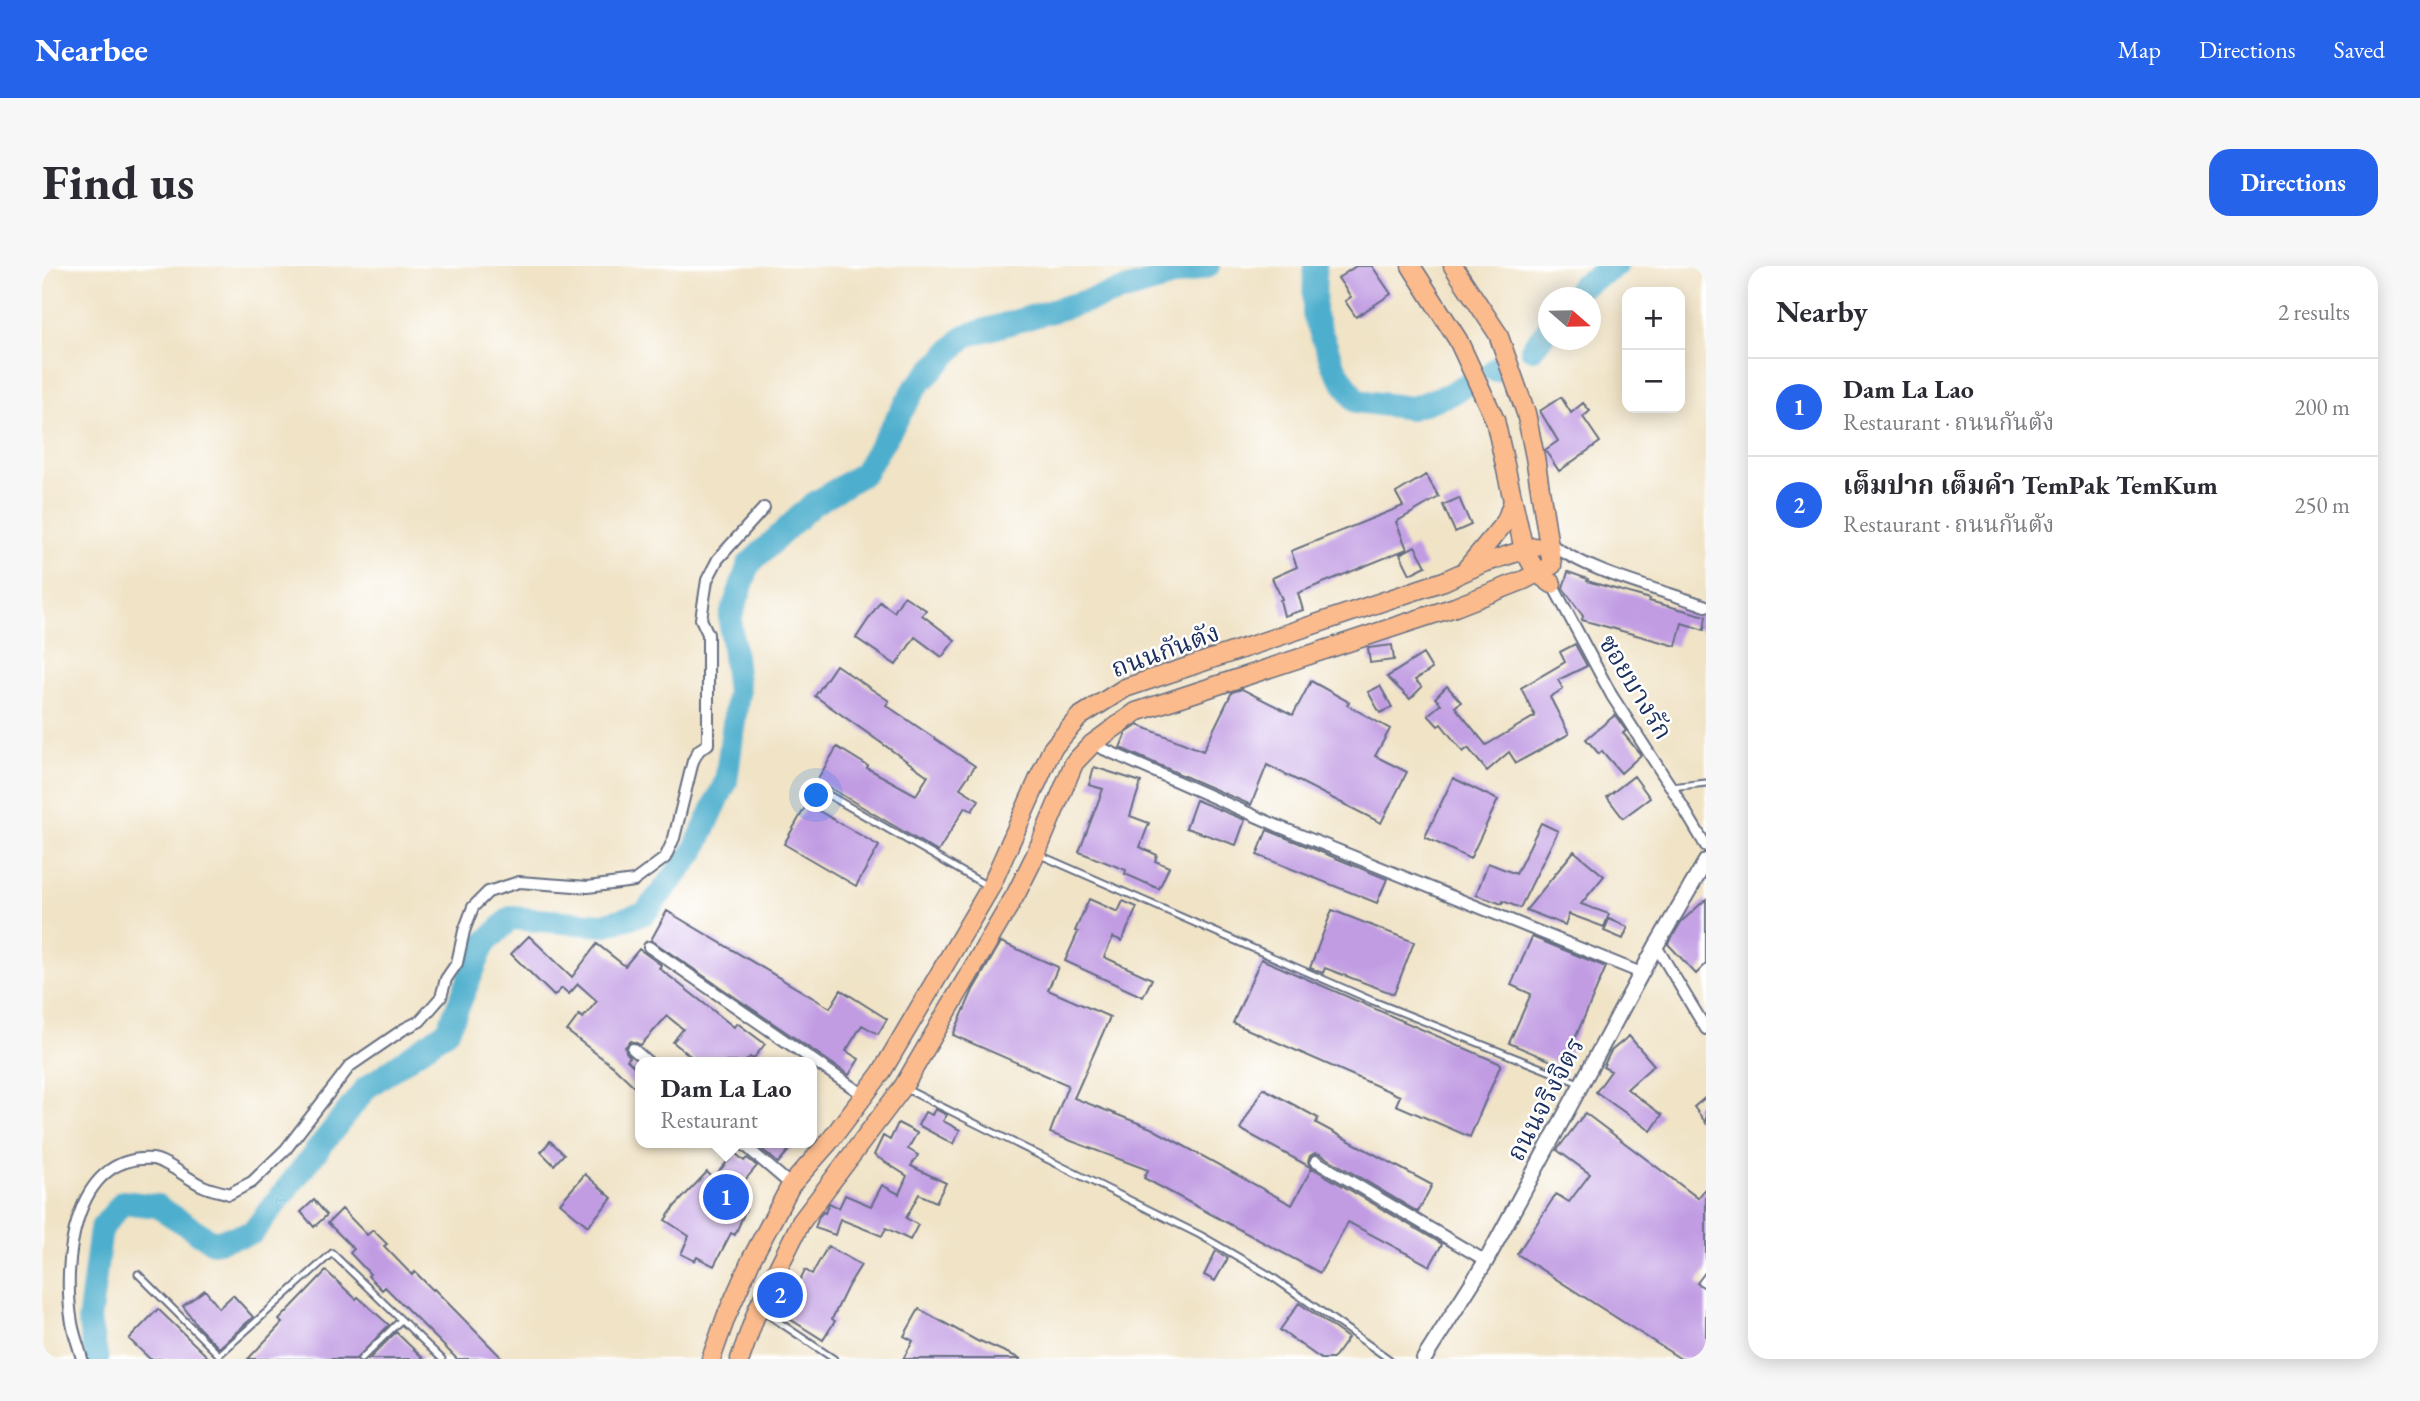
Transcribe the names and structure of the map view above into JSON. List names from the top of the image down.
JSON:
{
  "streets": {
    "main road": ["ถนนกันตัง"],
    "street": ["ซอยบางรัก", "ถนนจริงจิตร"]
  },
  "north": "right",
  "page": {
    "header": "Nearbee",
    "nav": ["Map", "Directions", "Saved"],
    "buttons": "Directions",
    "title": "Find us",
    "heading": ["Nearby", "2 results"],
    "map_buttons": ["+", "−"],
    "list": [
      {
        "mark": "1",
        "name": "Dam La Lao",
        "note": "Restaurant · ถนนกันตัง",
        "value": "200 m"
      },
      {
        "mark": "2",
        "name": "เต็มปาก เต็มคำ TemPak TemKum",
        "note": "Restaurant · ถนนกันตัง",
        "value": "250 m"
      }
    ],
    "popup": ["Dam La Lao", "Restaurant"],
    "pins": ["1", "2"]
  }
}
